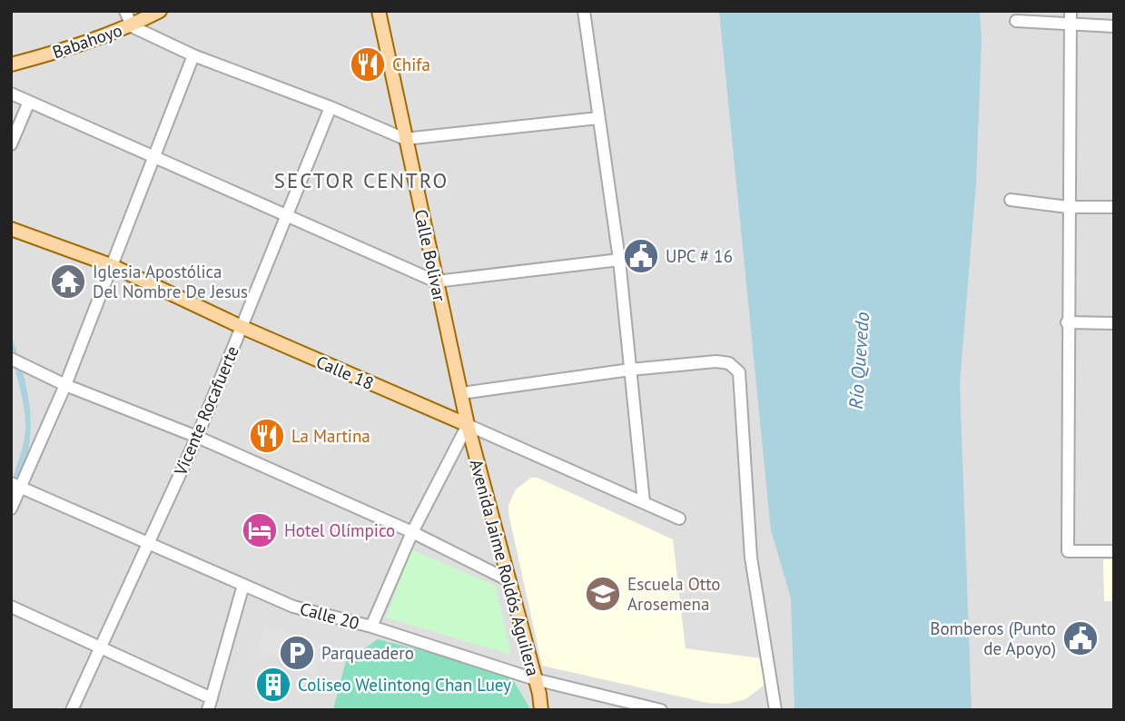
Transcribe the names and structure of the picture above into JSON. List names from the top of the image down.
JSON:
{
  "streets": {
    "main road": [
      "Babahoyo",
      "Calle Bolivar",
      "Calle 18",
      "Avenida Jaime Roldós Aguilera"
    ],
    "street": ["Vicente Rocafuerte", "Calle 20"]
  },
  "crossings": [
    ["Calle Bolivar", "Calle 18"],
    ["Calle Bolivar", "Avenida Jaime Roldós Aguilera"],
    ["Calle 18", "Vicente Rocafuerte"],
    ["Calle 18", "Avenida Jaime Roldós Aguilera"],
    ["Vicente Rocafuerte", "Calle 20"],
    ["Avenida Jaime Roldós Aguilera", "Calle 20"]
  ],
  "districts": ["SECTOR CENTRO"],
  "water": ["Río Quevedo"],
  "places": {
    "restaurant": ["Chifa", "La Martina"],
    "public building": ["UPC # 16", "Bomberos (Punto de Apoyo)"],
    "temple": ["Iglesia Apostólica Del Nombre De Jesus"],
    "hotel": ["Hotel Olímpico"],
    "school or university": ["Escuela Otto Arosemena"],
    "parking": ["Parqueadero"],
    "building": ["Coliseo Welintong Chan Luey"]
  }
}
